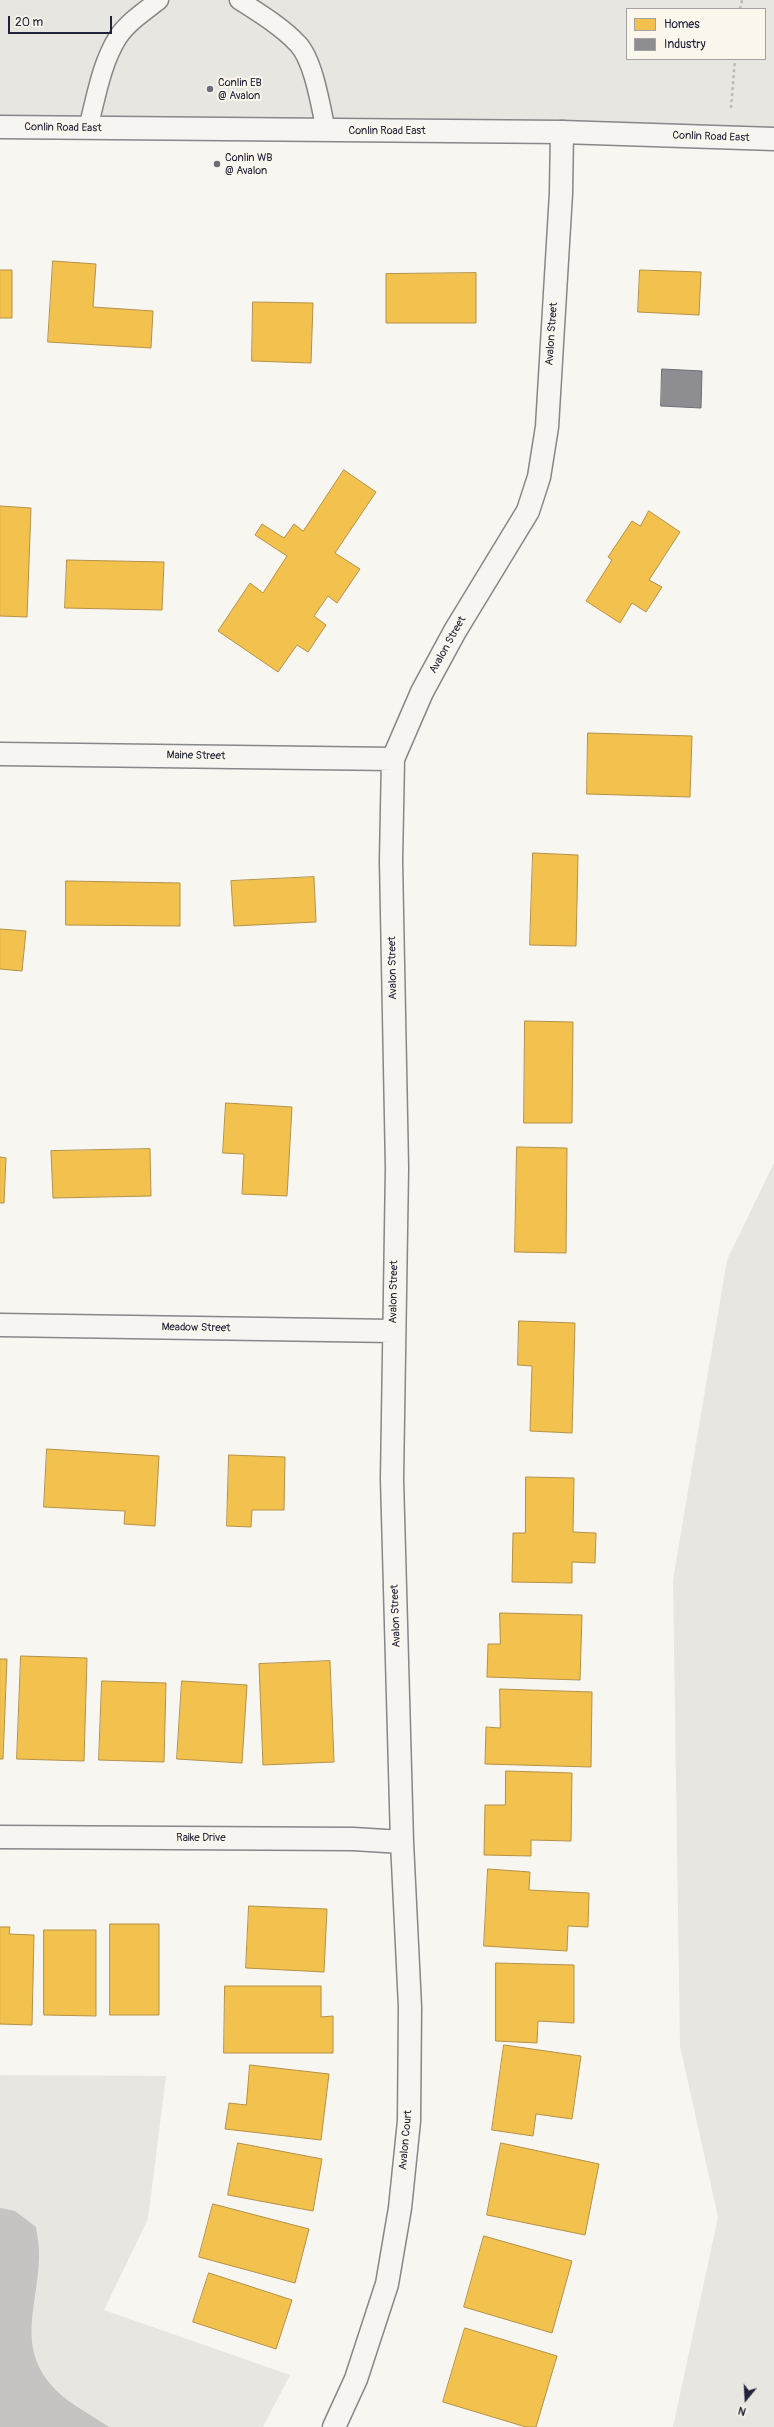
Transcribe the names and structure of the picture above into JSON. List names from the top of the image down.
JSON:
{
  "streets": {
    "street": [
      "Conlin Road East",
      "Avalon Street",
      "Maine Street",
      "Meadow Street",
      "Raike Drive",
      "Avalon Court"
    ]
  },
  "crossings": [
    ["Conlin Road East", "Avalon Street"],
    ["Avalon Street", "Maine Street"],
    ["Avalon Street", "Meadow Street"],
    ["Avalon Street", "Raike Drive"],
    ["Avalon Street", "Avalon Court"],
    ["Raike Drive", "Avalon Court"]
  ],
  "places": ["Conlin EB @ Avalon", "Conlin WB @ Avalon"],
  "legend": ["Homes", "Industry"],
  "scale_bar": "20 m",
  "north": "bottom"
}
